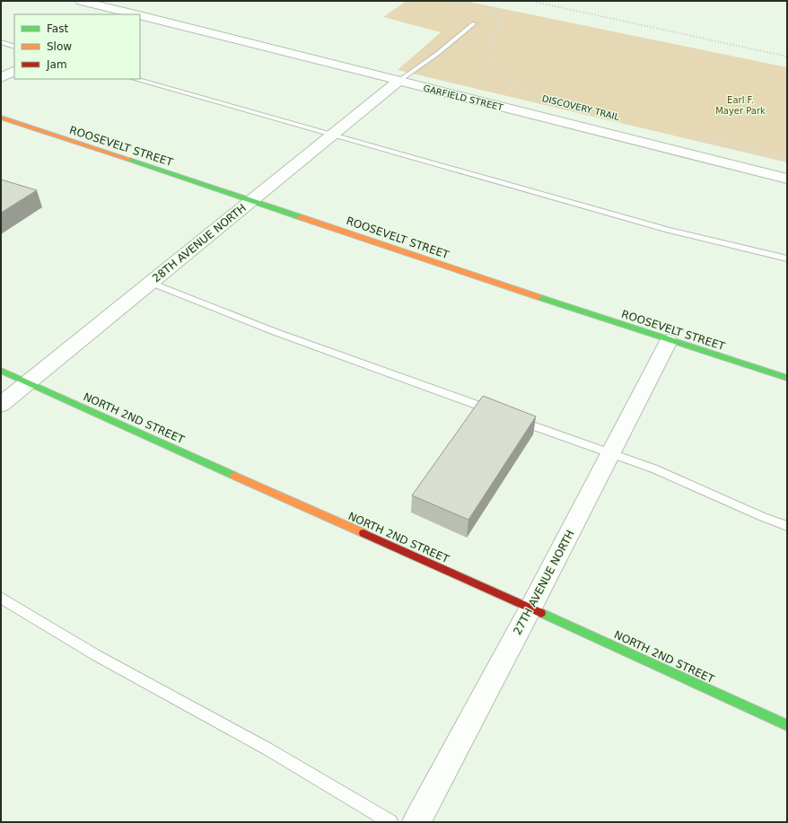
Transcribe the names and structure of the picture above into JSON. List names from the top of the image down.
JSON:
{
  "streets": {
    "street": [
      "GARFIELD STREET",
      "ROOSEVELT STREET",
      "28TH AVENUE NORTH",
      "NORTH 2ND STREET",
      "27TH AVENUE NORTH"
    ],
    "path": ["DISCOVERY TRAIL"]
  },
  "crossings": [
    ["GARFIELD STREET", "28TH AVENUE NORTH"],
    ["ROOSEVELT STREET", "28TH AVENUE NORTH"],
    ["ROOSEVELT STREET", "27TH AVENUE NORTH"],
    ["28TH AVENUE NORTH", "NORTH 2ND STREET"],
    ["NORTH 2ND STREET", "27TH AVENUE NORTH"]
  ],
  "parks": ["Earl F. Mayer Park"],
  "legend": ["Fast", "Slow", "Jam"]
}
